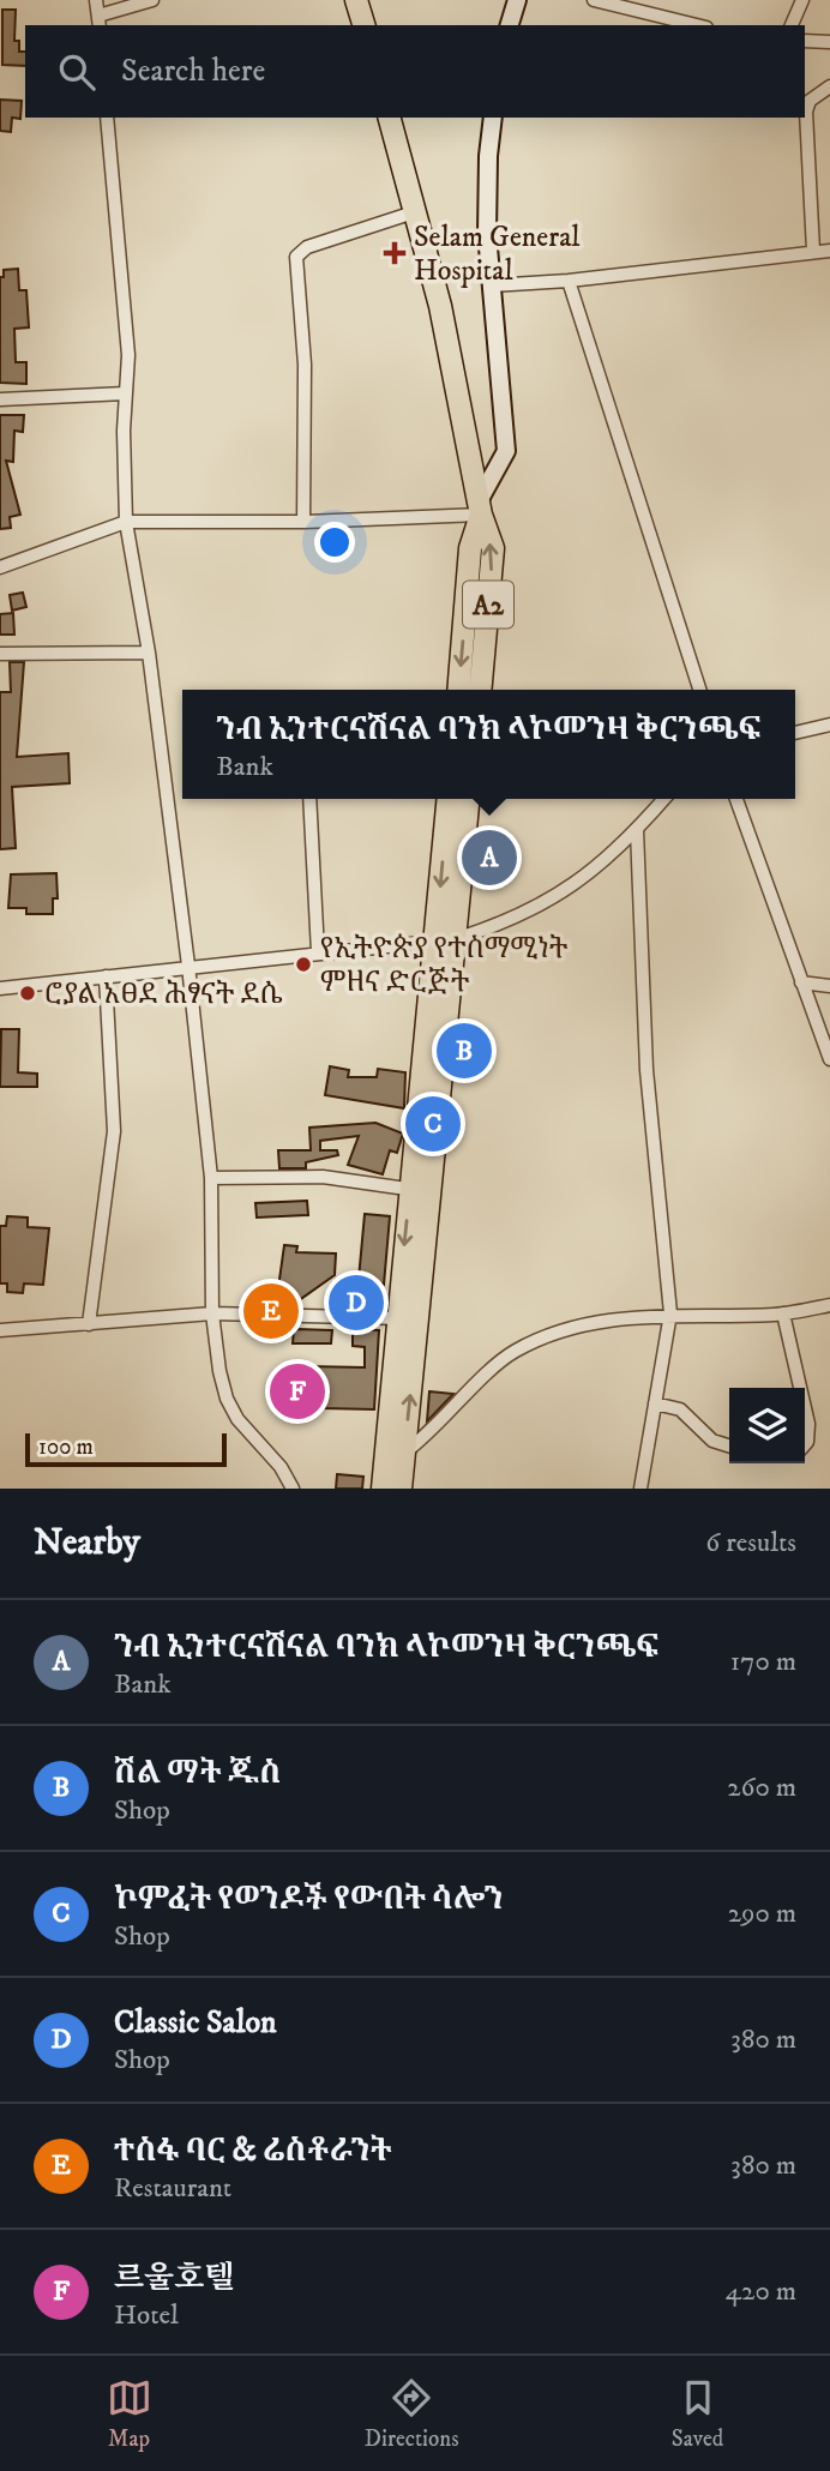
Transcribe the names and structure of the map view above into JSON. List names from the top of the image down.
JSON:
{
  "streets": {
    "highway": ["A2"]
  },
  "places": {
    "health": ["Selam General Hospital"],
    "other": ["የኢትዮጵያ የተስማሚነት ምዘና ድርጅት", "ሮያል አፀደ ሕፃናት ደሴ"]
  },
  "scale_bar": "100 m",
  "page": {
    "search": "Search here",
    "popup": ["ንብ ኢንተርናሽናል ባንክ ላኮመንዛ ቅርንጫፍ", "Bank"],
    "pins": [
      "A",
      "B",
      "C",
      "D",
      "E",
      "F"
    ],
    "scale": "100 m",
    "heading": ["Nearby", "6 results"],
    "list": [
      {
        "mark": "A",
        "name": "ንብ ኢንተርናሽናል ባንክ ላኮመንዛ ቅርንጫፍ",
        "note": "Bank",
        "value": "170 m"
      },
      {
        "mark": "B",
        "name": "ሽል ማት ጁስ",
        "note": "Shop",
        "value": "260 m"
      },
      {
        "mark": "C",
        "name": "ኮምፈት የወንዶች የውበት ሳሎን",
        "note": "Shop",
        "value": "290 m"
      },
      {
        "mark": "D",
        "name": "Classic Salon",
        "note": "Shop",
        "value": "380 m"
      },
      {
        "mark": "E",
        "name": "ተስፋ ባር & ሬስቶራንት",
        "note": "Restaurant",
        "value": "380 m"
      },
      {
        "mark": "F",
        "name": "르울호텔",
        "note": "Hotel",
        "value": "420 m"
      }
    ],
    "nav": ["Map", "Directions", "Saved"]
  }
}
